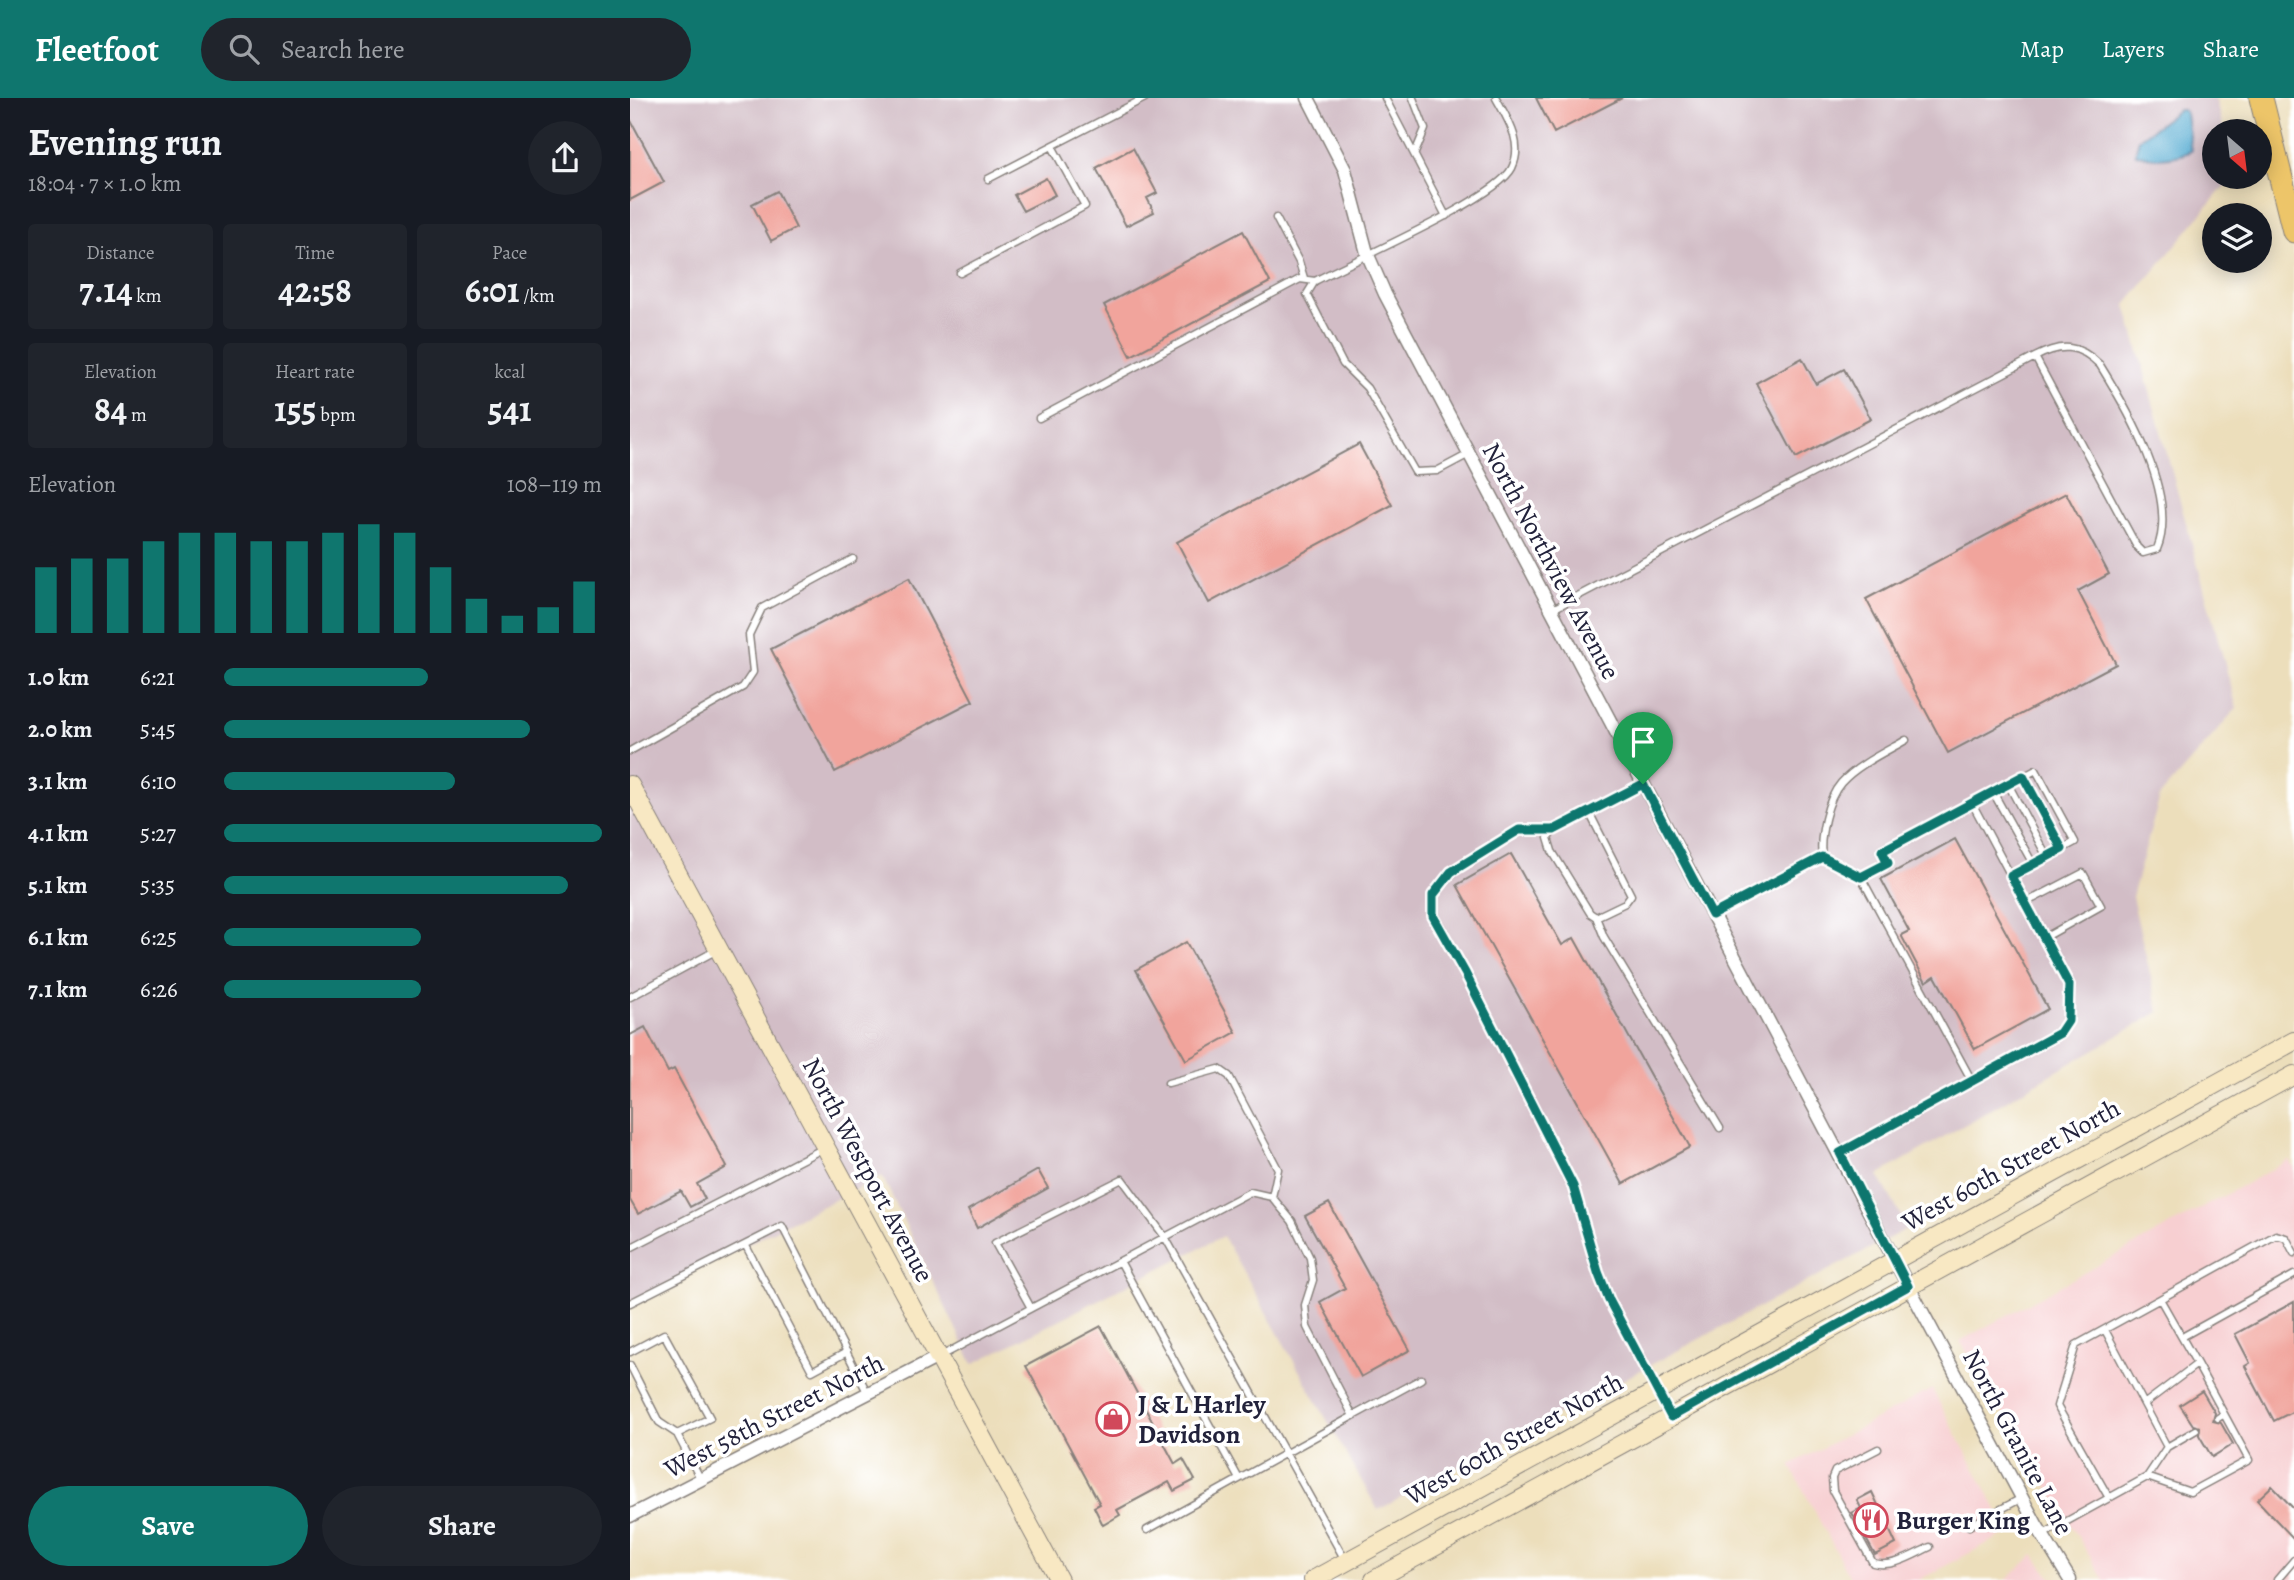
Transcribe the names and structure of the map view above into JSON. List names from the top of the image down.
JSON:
{
  "streets": {
    "main road": ["West 60th Street North", "North Westport Avenue"],
    "street": ["North Northview Avenue", "West 58th Street North", "North Granite Lane"]
  },
  "crossings": [
    ["North Northview Avenue", "West 60th Street North"],
    ["North Northview Avenue", "North Granite Lane"],
    ["West 60th Street North", "North Granite Lane"],
    ["North Westport Avenue", "West 58th Street North"]
  ],
  "places": {
    "shop": ["J & L Harley Davidson"],
    "restaurant": ["Burger King"]
  },
  "north": "bottom right",
  "page": {
    "header": "Fleetfoot",
    "search": "Search here",
    "nav": ["Map", "Layers", "Share"],
    "heading": ["Evening run", "18:04 · 7 × 1.0 km"],
    "stats": [
      ["Distance", "7.14 km"],
      ["Time", "42:58"],
      ["Pace", "6:01 /km"],
      ["Elevation", "84 m"],
      ["Heart rate", "155 bpm"],
      ["kcal", "541"]
    ],
    "chart": ["Elevation", "108–119 m"],
    "list": [
      {
        "name": "1.0 km",
        "note": "6:21"
      },
      {
        "name": "2.0 km",
        "note": "5:45"
      },
      {
        "name": "3.1 km",
        "note": "6:10"
      },
      {
        "name": "4.1 km",
        "note": "5:27"
      },
      {
        "name": "5.1 km",
        "note": "5:35"
      },
      {
        "name": "6.1 km",
        "note": "6:25"
      },
      {
        "name": "7.1 km",
        "note": "6:26"
      }
    ],
    "buttons": ["Save", "Share"]
  }
}
